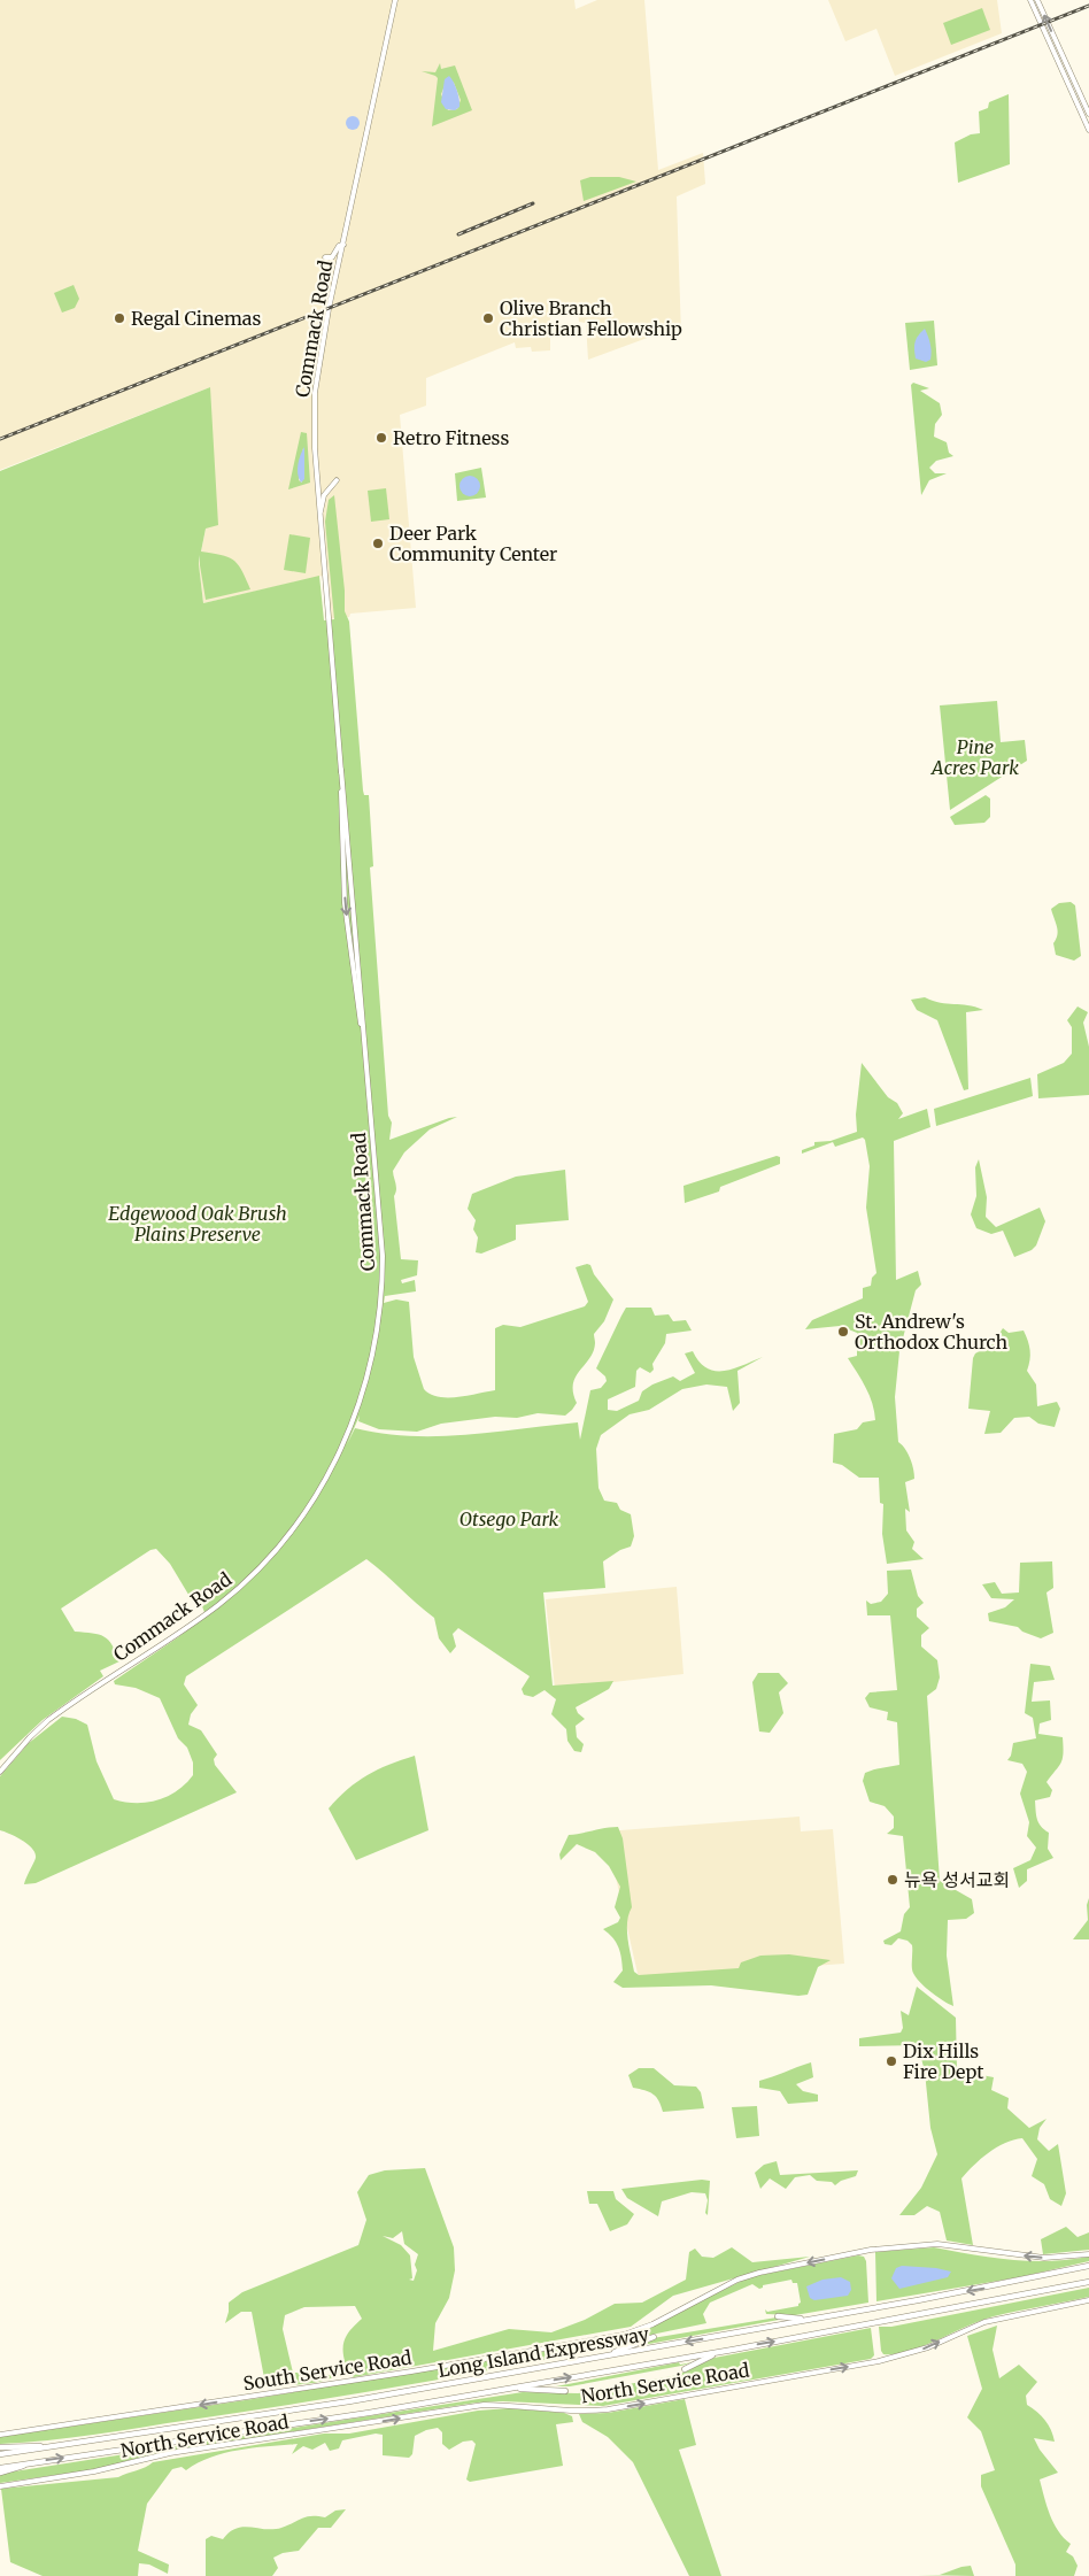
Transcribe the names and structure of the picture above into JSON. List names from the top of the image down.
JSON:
{
  "streets": {
    "highway": ["Long Island Expressway"],
    "main road": ["Commack Road", "South Service Road", "North Service Road"]
  },
  "one_way": ["South Service Road", "North Service Road"],
  "parks": ["Pine Acres Park", "Edgewood Oak Brush Plains Preserve", "Otsego Park"],
  "places": [
    "Regal Cinemas",
    "Olive Branch Christian Fellowship",
    "Retro Fitness",
    "Deer Park Community Center",
    "St. Andrew's Orthodox Church",
    "뉴욕 성서교회",
    "Dix Hills Fire Dept"
  ]
}
